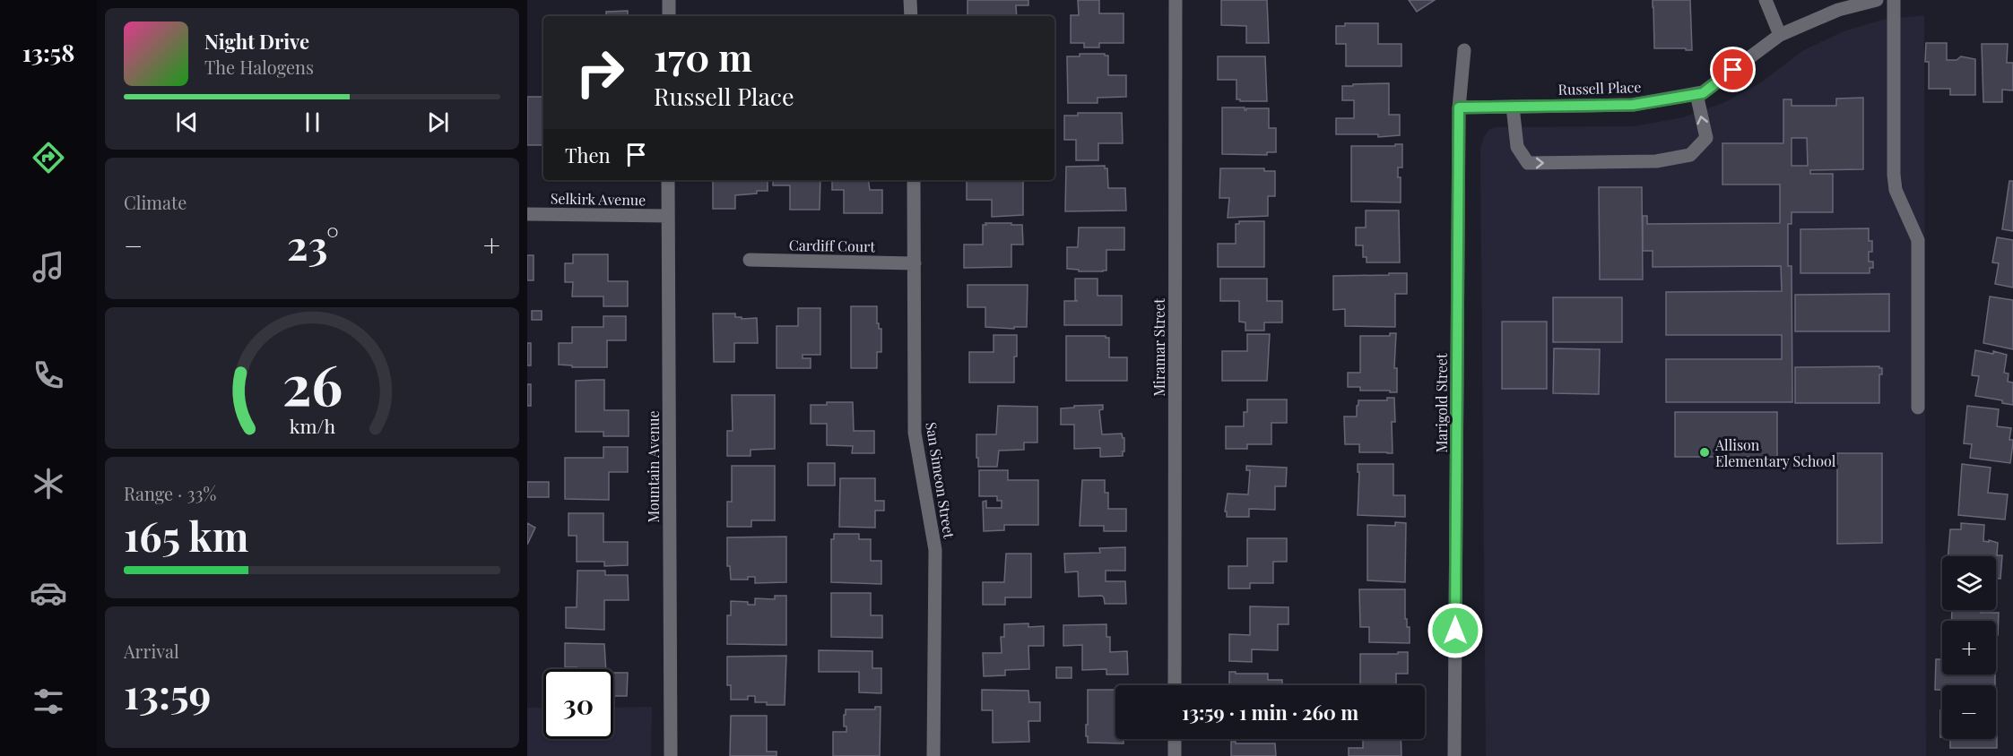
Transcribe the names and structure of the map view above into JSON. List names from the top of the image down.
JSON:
{
  "streets": {
    "street": [
      "Russell Place",
      "Selkirk Avenue",
      "Cardiff Court",
      "Miramar Street",
      "Marigold Street",
      "Mountain Avenue",
      "San Simeon Street"
    ]
  },
  "crossings": [
    ["Russell Place", "Marigold Street"],
    ["Selkirk Avenue", "Mountain Avenue"],
    ["Cardiff Court", "San Simeon Street"]
  ],
  "places": ["Allison Elementary School"],
  "page": {
    "tabs": "13:58",
    "turn": ["170 m", "Russell Place"],
    "song": ["Night Drive", "The Halogens"],
    "then": "Then",
    "tile": [
      "Climate",
      ["Range · 33%", "165 km"],
      ["Arrival", "13:59"]
    ],
    "heat": ["−", "23°", "+"],
    "map_buttons": ["+", "−"],
    "limit": "30",
    "trip": "13:59 · 1 min · 260 m",
    "gauge": ["26", "km/h"]
  }
}
